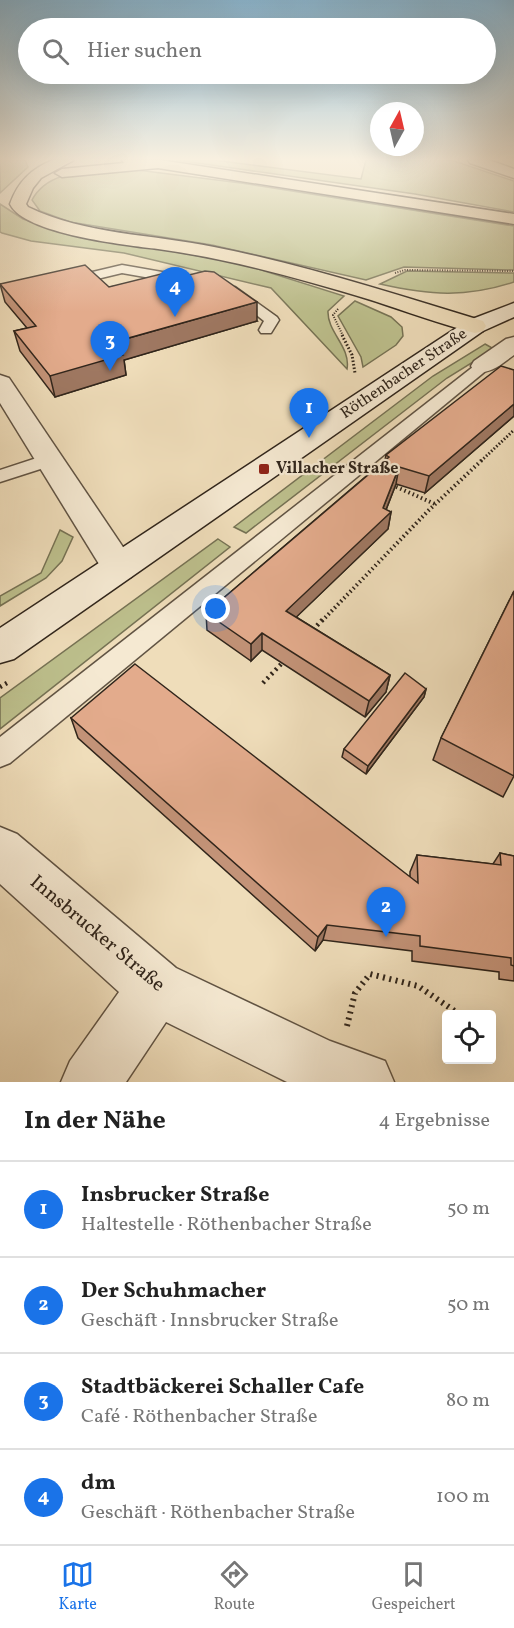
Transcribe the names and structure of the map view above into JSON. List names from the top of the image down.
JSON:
{
  "streets": {
    "main road": ["Röthenbacher Straße", "Innsbrucker Straße"]
  },
  "places": {
    "transit": ["Villacher Straße"]
  },
  "north": "top",
  "page": {
    "search": "Hier suchen",
    "pins": [
      "4",
      "3",
      "1",
      "2"
    ],
    "heading": ["In der Nähe", "4 Ergebnisse"],
    "list": [
      {
        "mark": "1",
        "name": "Insbrucker Straße",
        "note": "Haltestelle · Röthenbacher Straße",
        "value": "50 m"
      },
      {
        "mark": "2",
        "name": "Der Schuhmacher",
        "note": "Geschäft · Innsbrucker Straße",
        "value": "50 m"
      },
      {
        "mark": "3",
        "name": "Stadtbäckerei Schaller Cafe",
        "note": "Café · Röthenbacher Straße",
        "value": "80 m"
      },
      {
        "mark": "4",
        "name": "dm",
        "note": "Geschäft · Röthenbacher Straße",
        "value": "100 m"
      }
    ],
    "nav": ["Karte", "Route", "Gespeichert"]
  }
}
